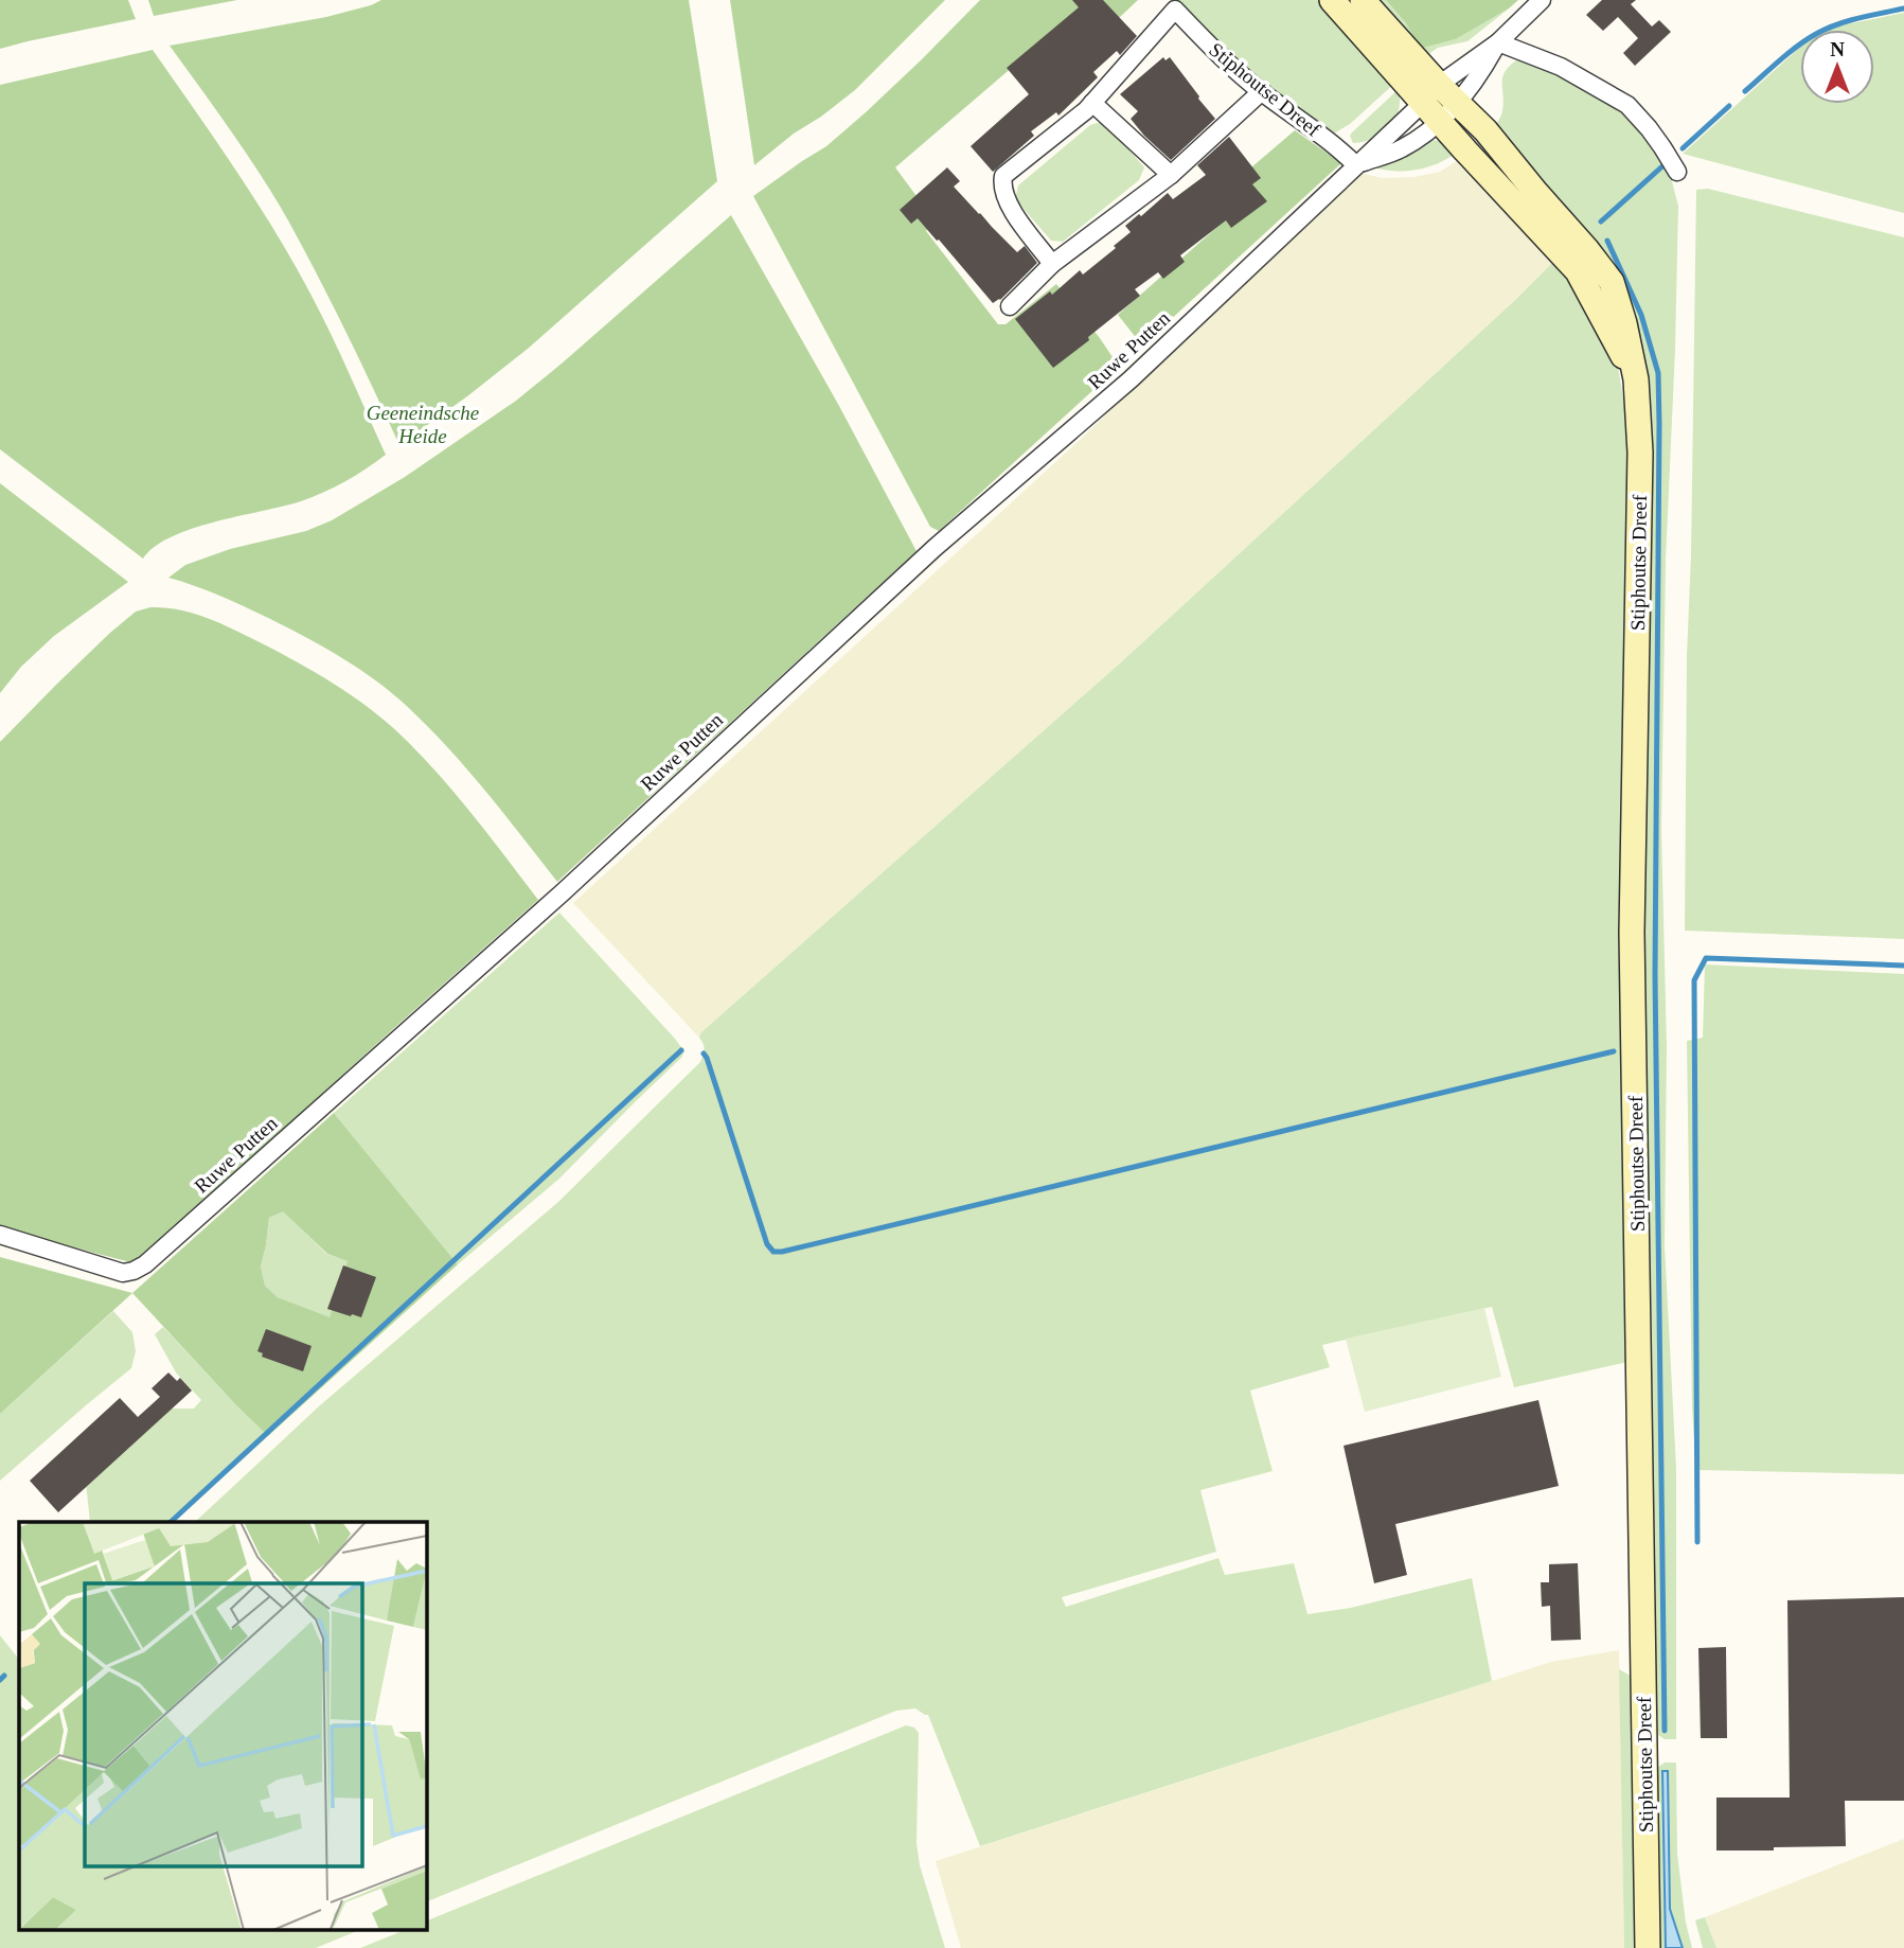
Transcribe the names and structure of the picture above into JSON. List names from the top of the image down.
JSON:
{
  "streets": {
    "main road": ["Stiphoutse Dreef"],
    "street": ["Ruwe Putten"]
  },
  "crossings": [
    ["Stiphoutse Dreef", "Ruwe Putten"]
  ],
  "parks": ["Geeneindsche Heide"],
  "north": "top"
}
